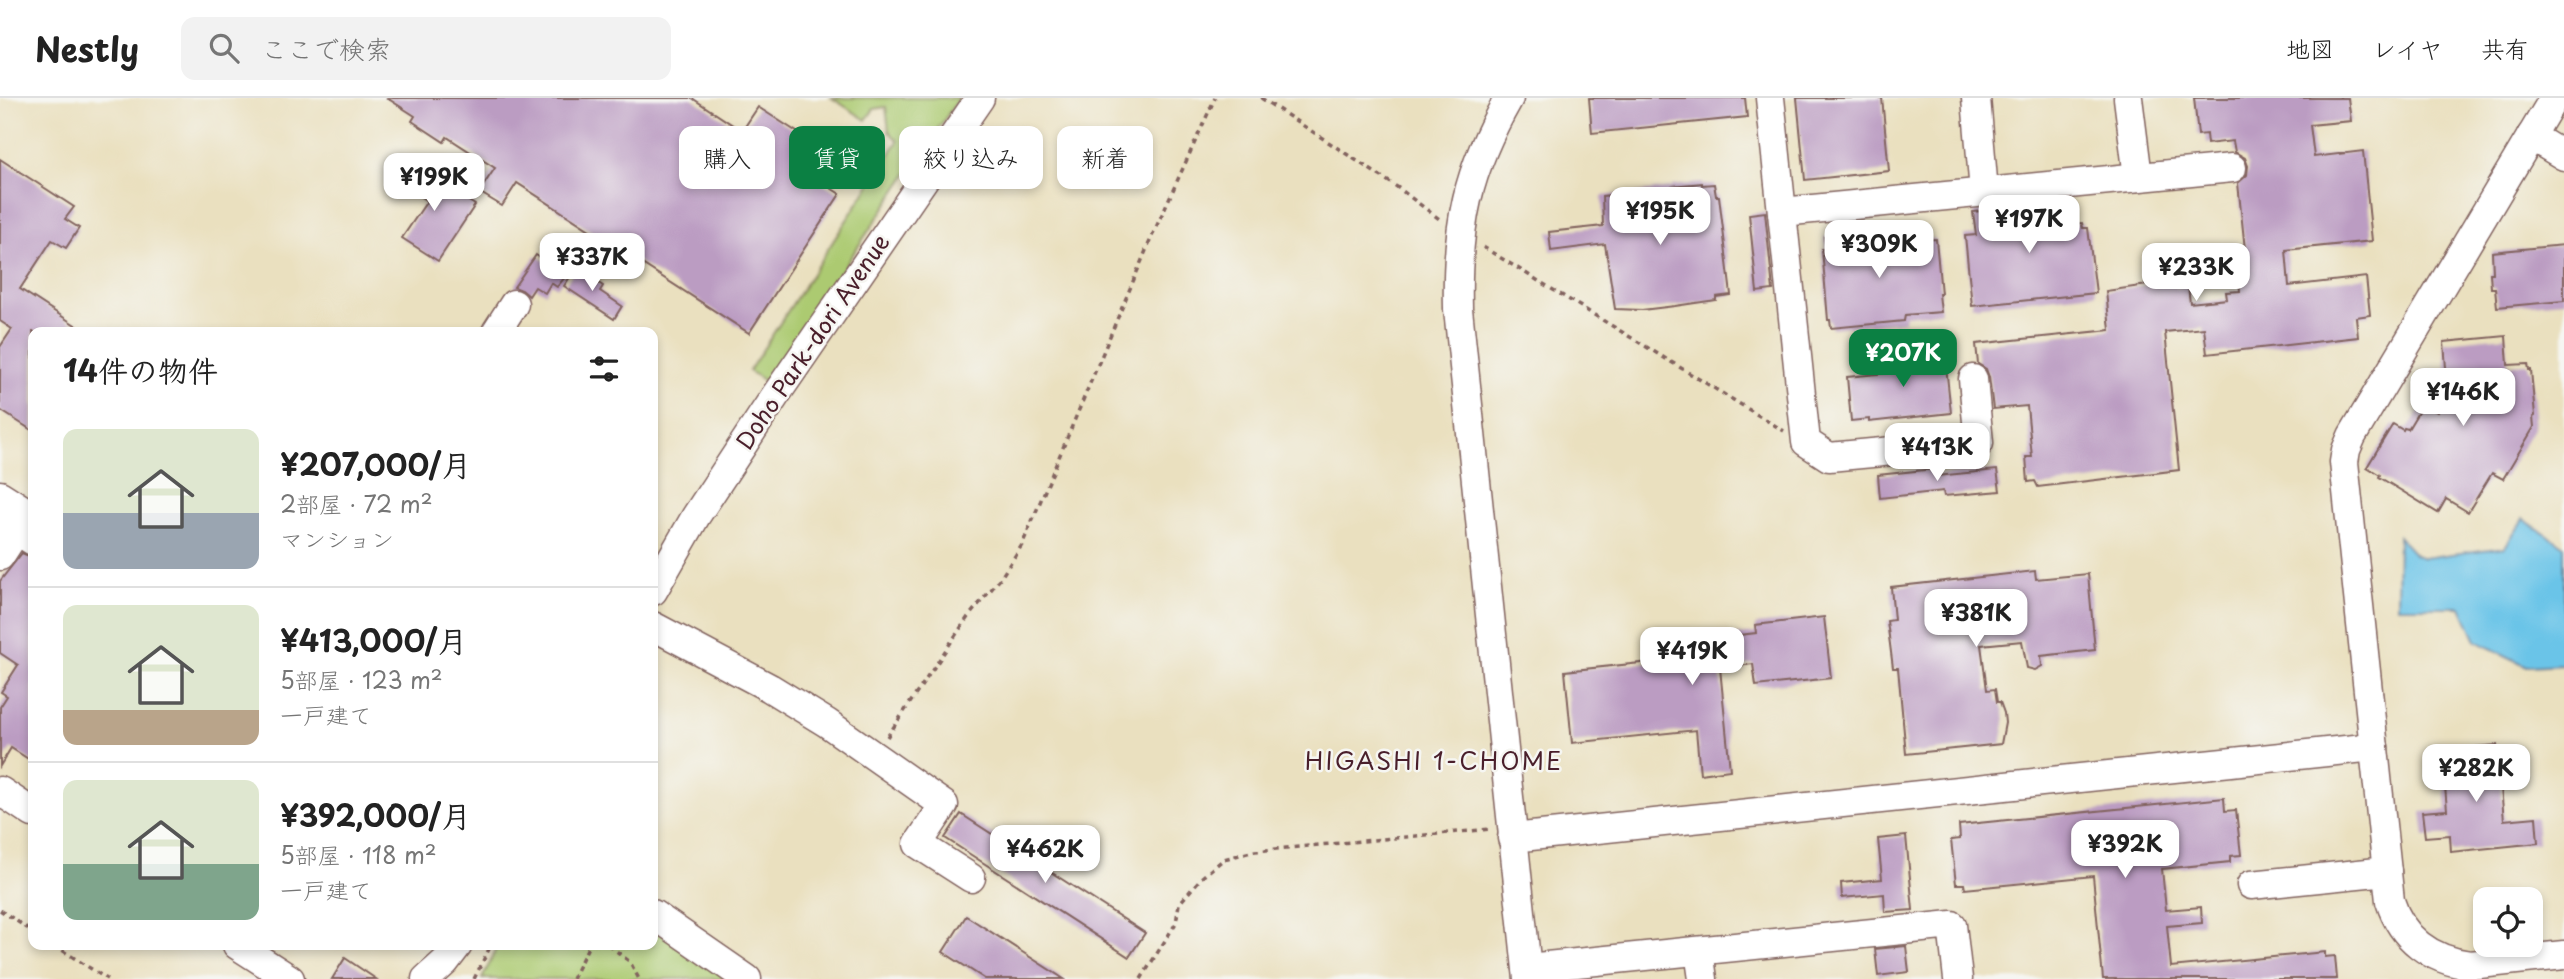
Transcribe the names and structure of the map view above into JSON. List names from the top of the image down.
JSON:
{
  "streets": {
    "street": ["Doho Park-dori Avenue"]
  },
  "districts": ["HIGASHI 1-CHOME"],
  "page": {
    "header": "Nestly",
    "search": "ここで検索",
    "nav": ["地図", "レイヤ", "共有"],
    "chip": [
      "購入",
      "賃貸",
      "絞り込み",
      "新着"
    ],
    "price": [
      "¥199K",
      "¥195K",
      "¥197K",
      "¥309K",
      "¥337K",
      "¥233K",
      "¥207K",
      "¥146K",
      "¥413K",
      "¥381K",
      "¥419K",
      "¥282K",
      "¥392K",
      "¥462K"
    ],
    "heading": "14件の物件",
    "list": [
      {
        "name": "¥207,000/月",
        "note": "2部屋 · 72 m² · マンション"
      },
      {
        "name": "¥413,000/月",
        "note": "5部屋 · 123 m² · 一戸建て"
      },
      {
        "name": "¥392,000/月",
        "note": "5部屋 · 118 m² · 一戸建て"
      }
    ]
  }
}
